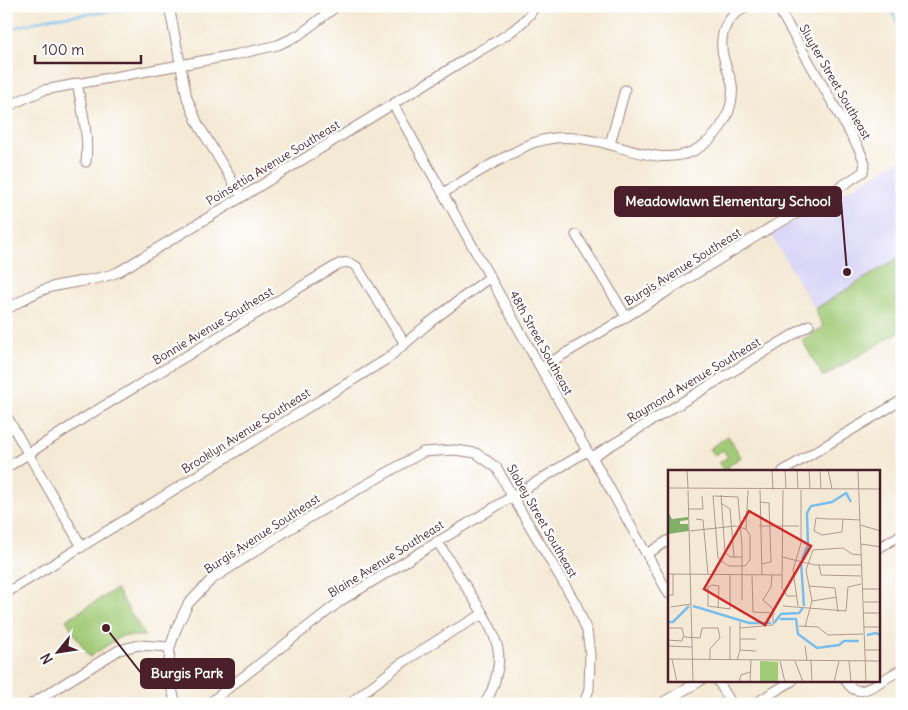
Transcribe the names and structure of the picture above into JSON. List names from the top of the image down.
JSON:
{
  "streets": {
    "street": [
      "Sluyter Street Southeast",
      "Poinsettia Avenue Southeast",
      "Burgis Avenue Southeast",
      "Bonnie Avenue Southeast",
      "48th Street Southeast",
      "Raymond Avenue Southeast",
      "Brooklyn Avenue Southeast",
      "Slobey Street Southeast",
      "Blaine Avenue Southeast"
    ]
  },
  "crossings": [
    ["Sluyter Street Southeast", "Burgis Avenue Southeast"],
    ["Poinsettia Avenue Southeast", "48th Street Southeast"],
    ["Burgis Avenue Southeast", "48th Street Southeast"],
    ["Burgis Avenue Southeast", "Slobey Street Southeast"],
    ["Bonnie Avenue Southeast", "Brooklyn Avenue Southeast"],
    ["48th Street Southeast", "Raymond Avenue Southeast"],
    ["48th Street Southeast", "Brooklyn Avenue Southeast"],
    ["48th Street Southeast", "Blaine Avenue Southeast"],
    ["Raymond Avenue Southeast", "Blaine Avenue Southeast"],
    ["Slobey Street Southeast", "Blaine Avenue Southeast"]
  ],
  "places": ["Meadowlawn Elementary School", "Burgis Park"],
  "scale_bar": "100 m",
  "north": "bottom left"
}
